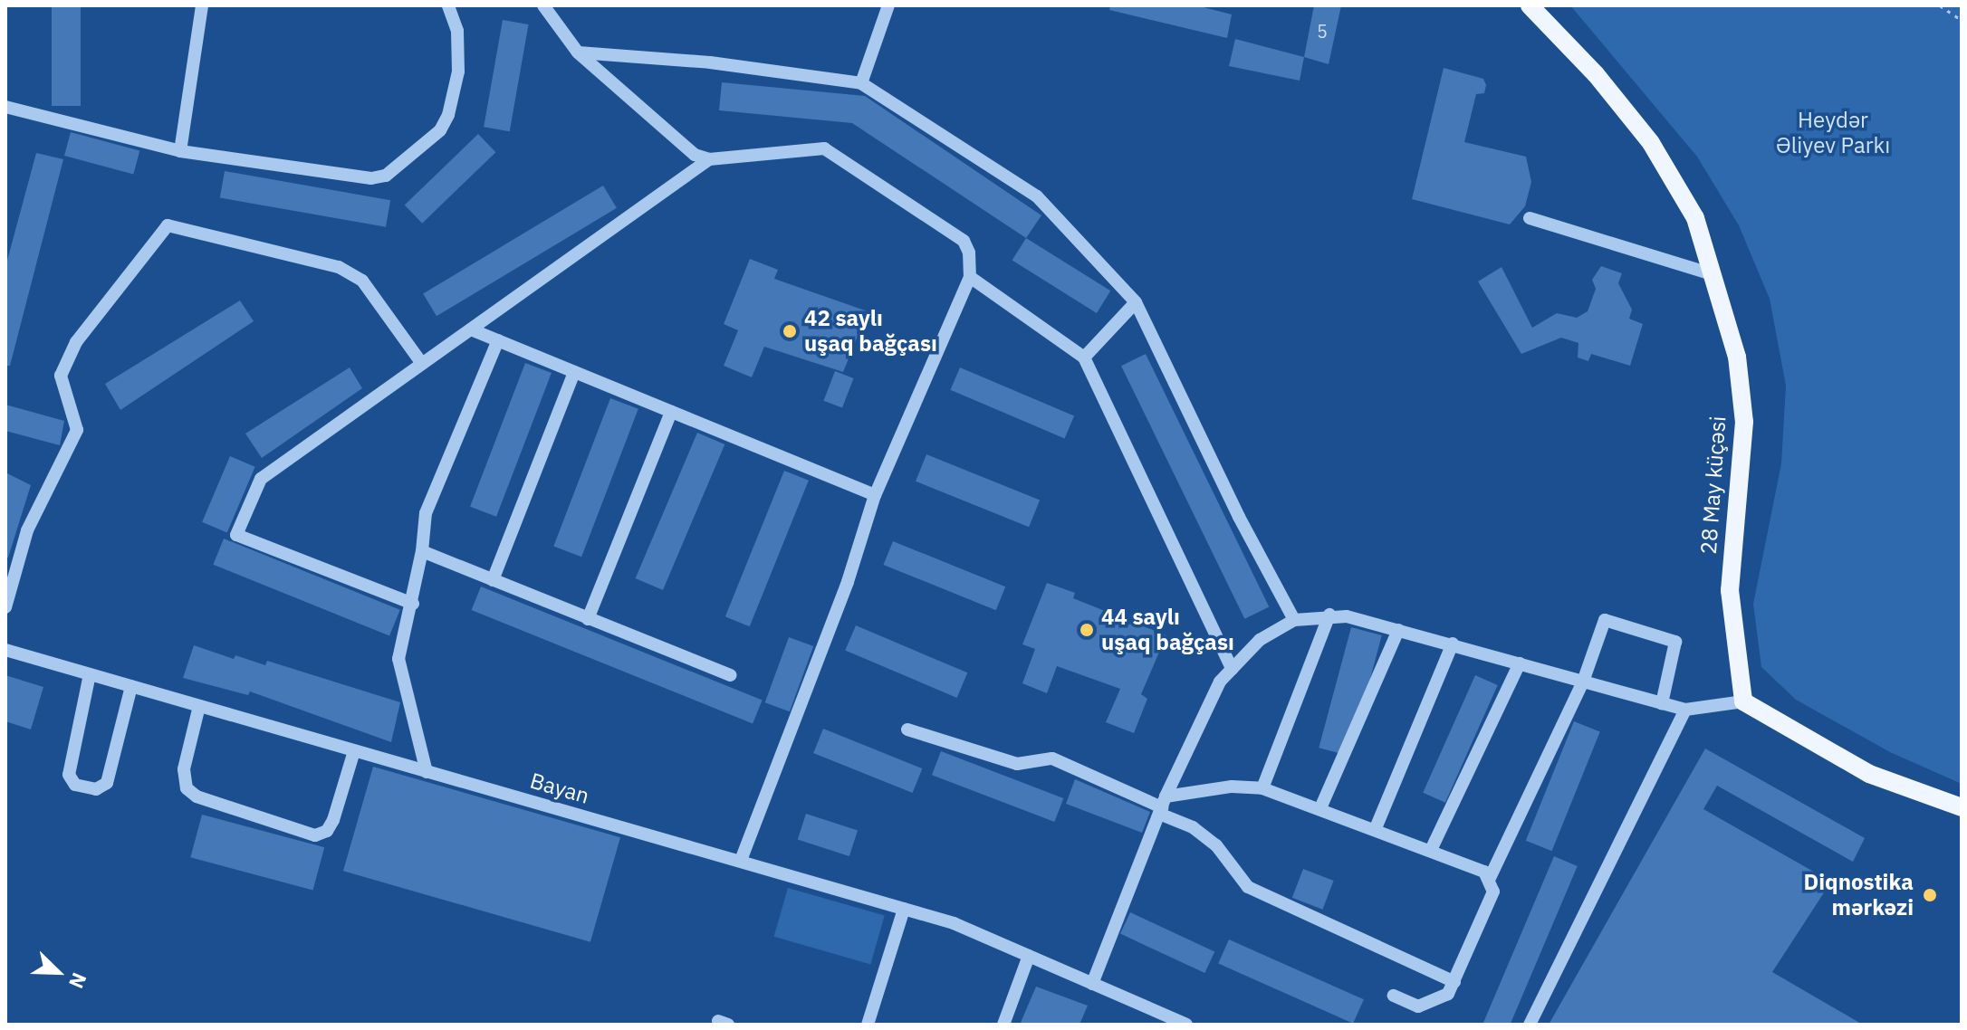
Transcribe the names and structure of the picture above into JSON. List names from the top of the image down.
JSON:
{
  "streets": {
    "main road": ["28 May küçəsi"],
    "street": ["Bayan"]
  },
  "parks": ["Heydər Əliyev Parkı"],
  "places": ["42 saylı uşaq bağçası", "44 saylı uşaq bağçası", "Diqnostika mərkəzi"],
  "house_numbers": ["5"],
  "north": "bottom right"
}
